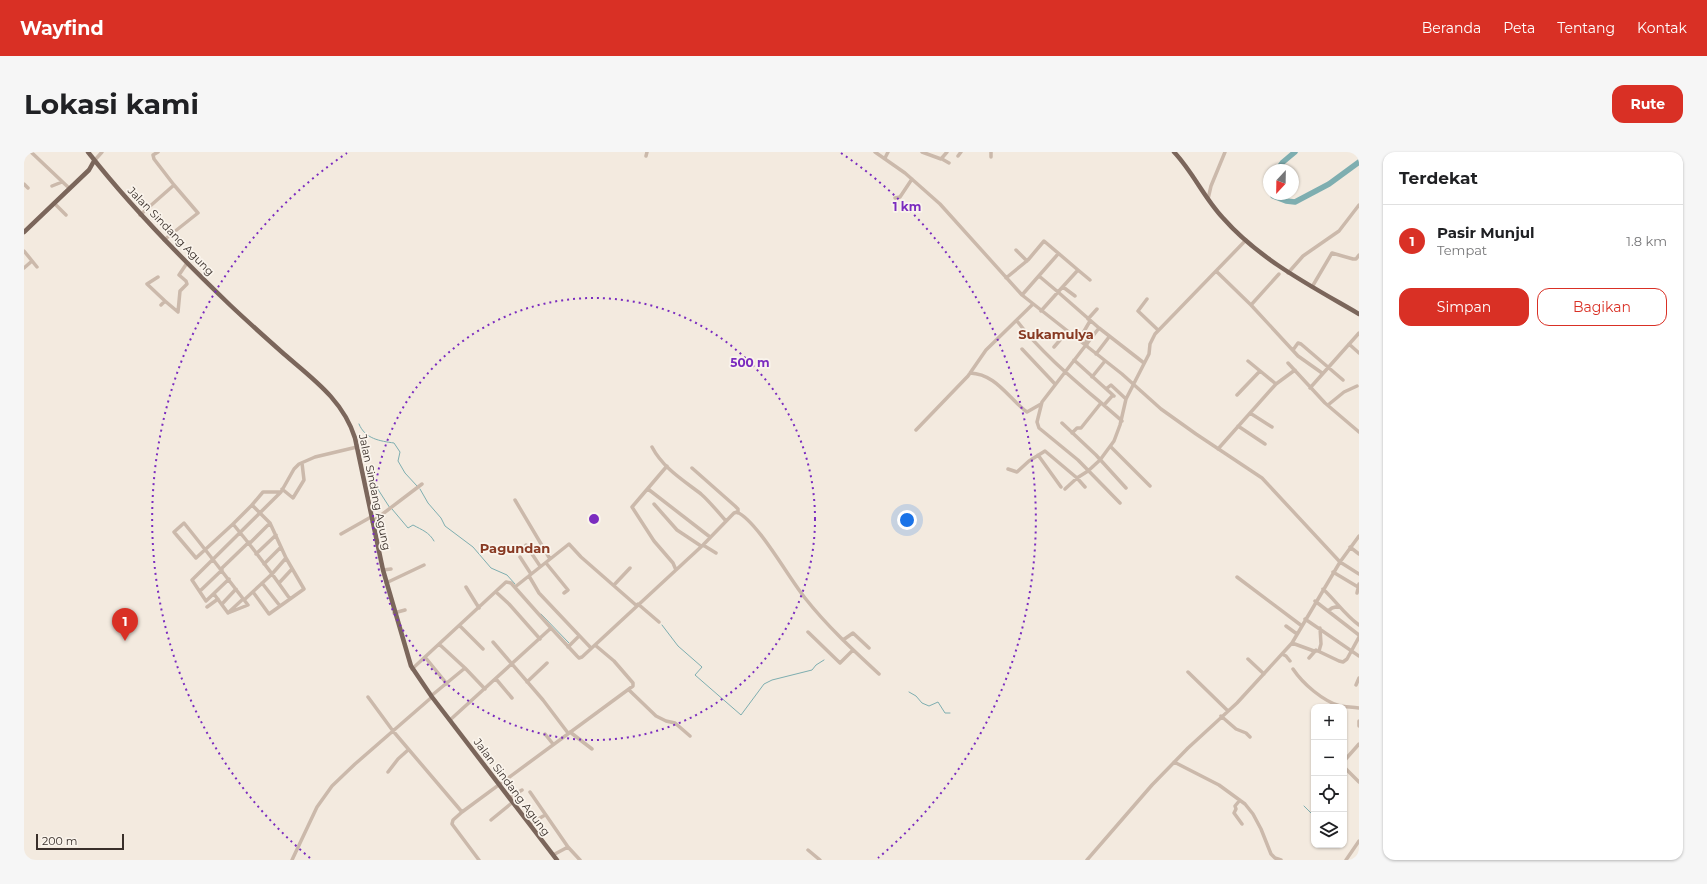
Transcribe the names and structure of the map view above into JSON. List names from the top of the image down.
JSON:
{
  "streets": {
    "main road": ["Jalan Sindang Agung"]
  },
  "districts": ["Sukamulya", "Pagundan"],
  "scale_bar": "200 m",
  "north": "bottom",
  "page": {
    "header": "Wayfind",
    "nav": [
      "Beranda",
      "Peta",
      "Tentang",
      "Kontak"
    ],
    "buttons": [
      "Rute",
      ["Simpan", "Bagikan"]
    ],
    "title": "Lokasi kami",
    "heading": "Terdekat",
    "list": [
      {
        "mark": "1",
        "name": "Pasir Munjul",
        "note": "Tempat",
        "value": "1.8 km"
      }
    ],
    "pins": "1",
    "map_buttons": ["+", "−"],
    "scale": "200 m"
  },
  "rings": ["1 km", "500 m"]
}
